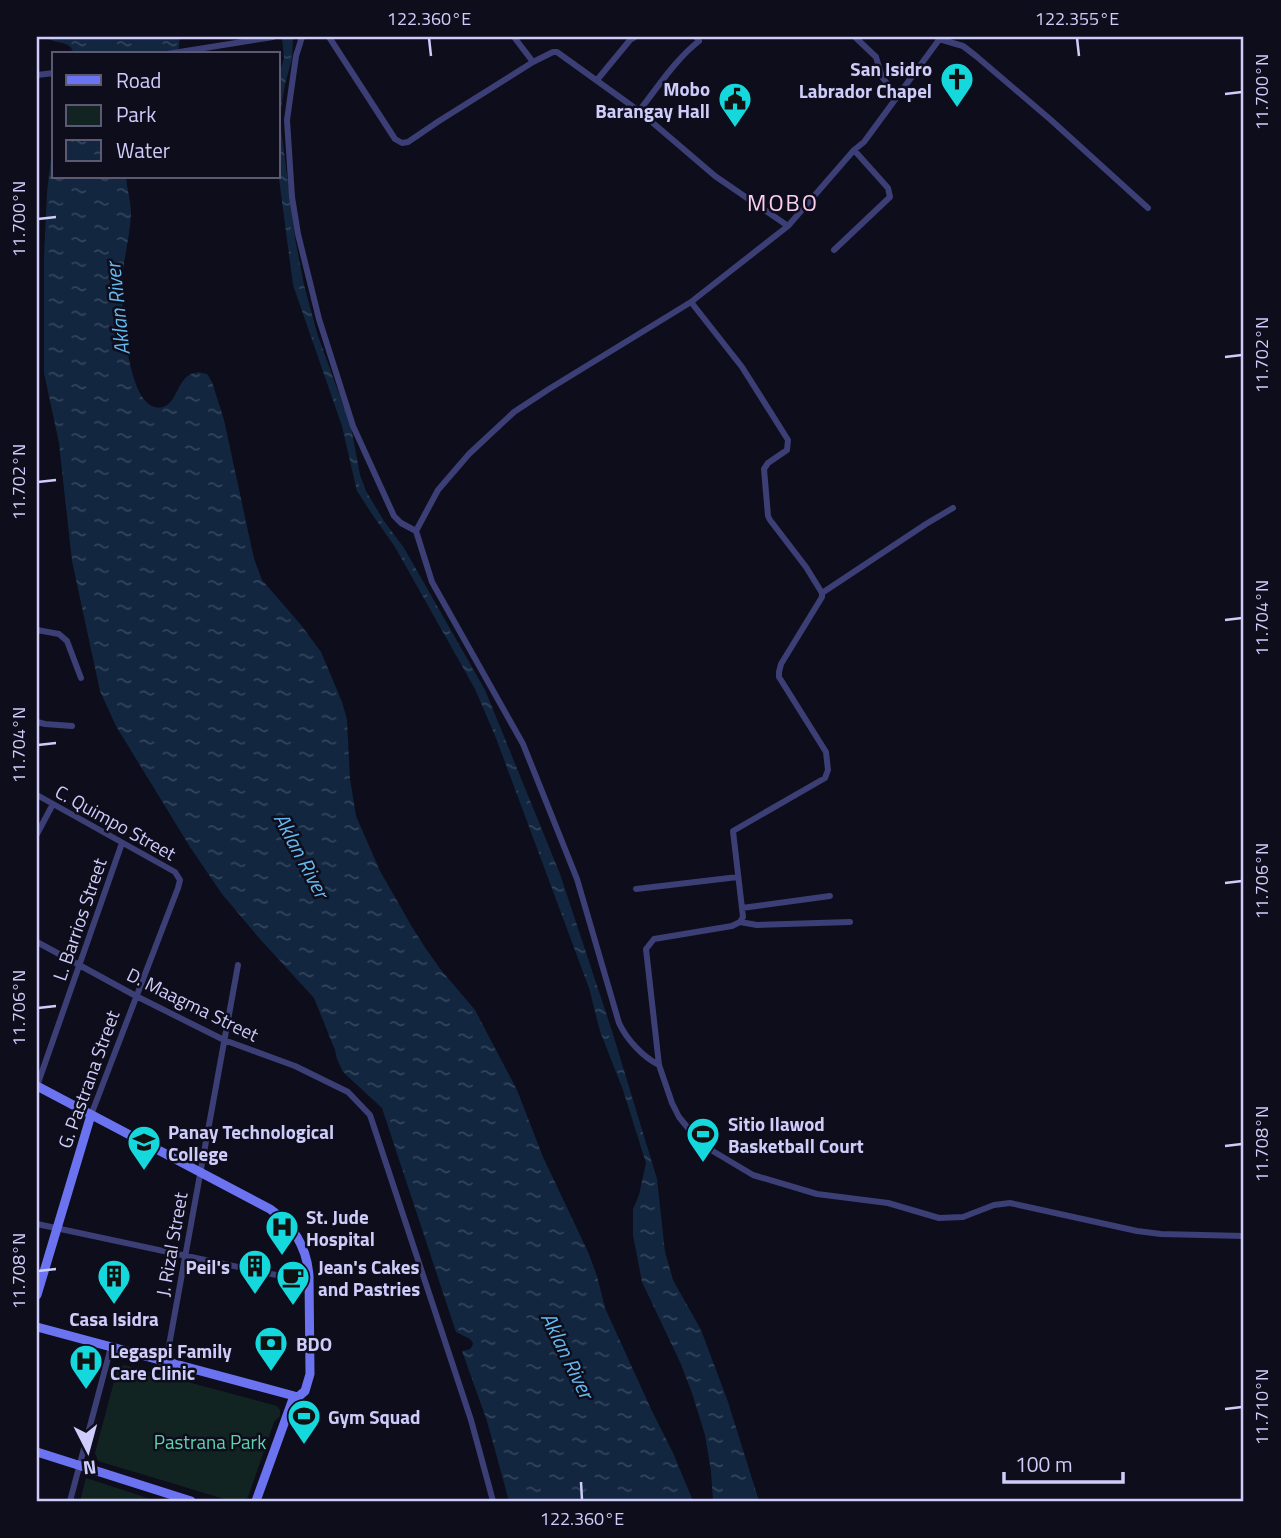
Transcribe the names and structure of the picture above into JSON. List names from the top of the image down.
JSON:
{
  "streets": {
    "street": [
      "C. Quimpo Street",
      "L. Barrios Street",
      "D. Maagma Street",
      "G. Pastrana Street",
      "J. Rizal Street"
    ]
  },
  "crossings": [
    ["C. Quimpo Street", "L. Barrios Street"],
    ["C. Quimpo Street", "G. Pastrana Street"],
    ["L. Barrios Street", "D. Maagma Street"],
    ["D. Maagma Street", "G. Pastrana Street"],
    ["D. Maagma Street", "J. Rizal Street"]
  ],
  "districts": ["MOBO"],
  "water": ["Aklan River"],
  "parks": ["Pastrana Park"],
  "places": {
    "church": ["San Isidro Labrador Chapel"],
    "public building": ["Mobo Barangay Hall"],
    "sports": ["Sitio Ilawod Basketball Court", "Gym Squad"],
    "school or university": ["Panay Technological College"],
    "hospital": ["St. Jude Hospital", "Legaspi Family Care Clinic"],
    "building": ["Peil's", "Casa Isidra"],
    "cafe": ["Jean's Cakes and Pastries"],
    "bank": ["BDO"]
  },
  "legend": ["Road", "Park", "Water"],
  "scale_bar": "100 m",
  "north": "bottom",
  "coordinates": [
    "122.360°E",
    "122.355°E",
    "11.700°N",
    "11.702°N",
    "11.704°N",
    "11.706°N",
    "11.708°N",
    "11.710°N"
  ]
}
